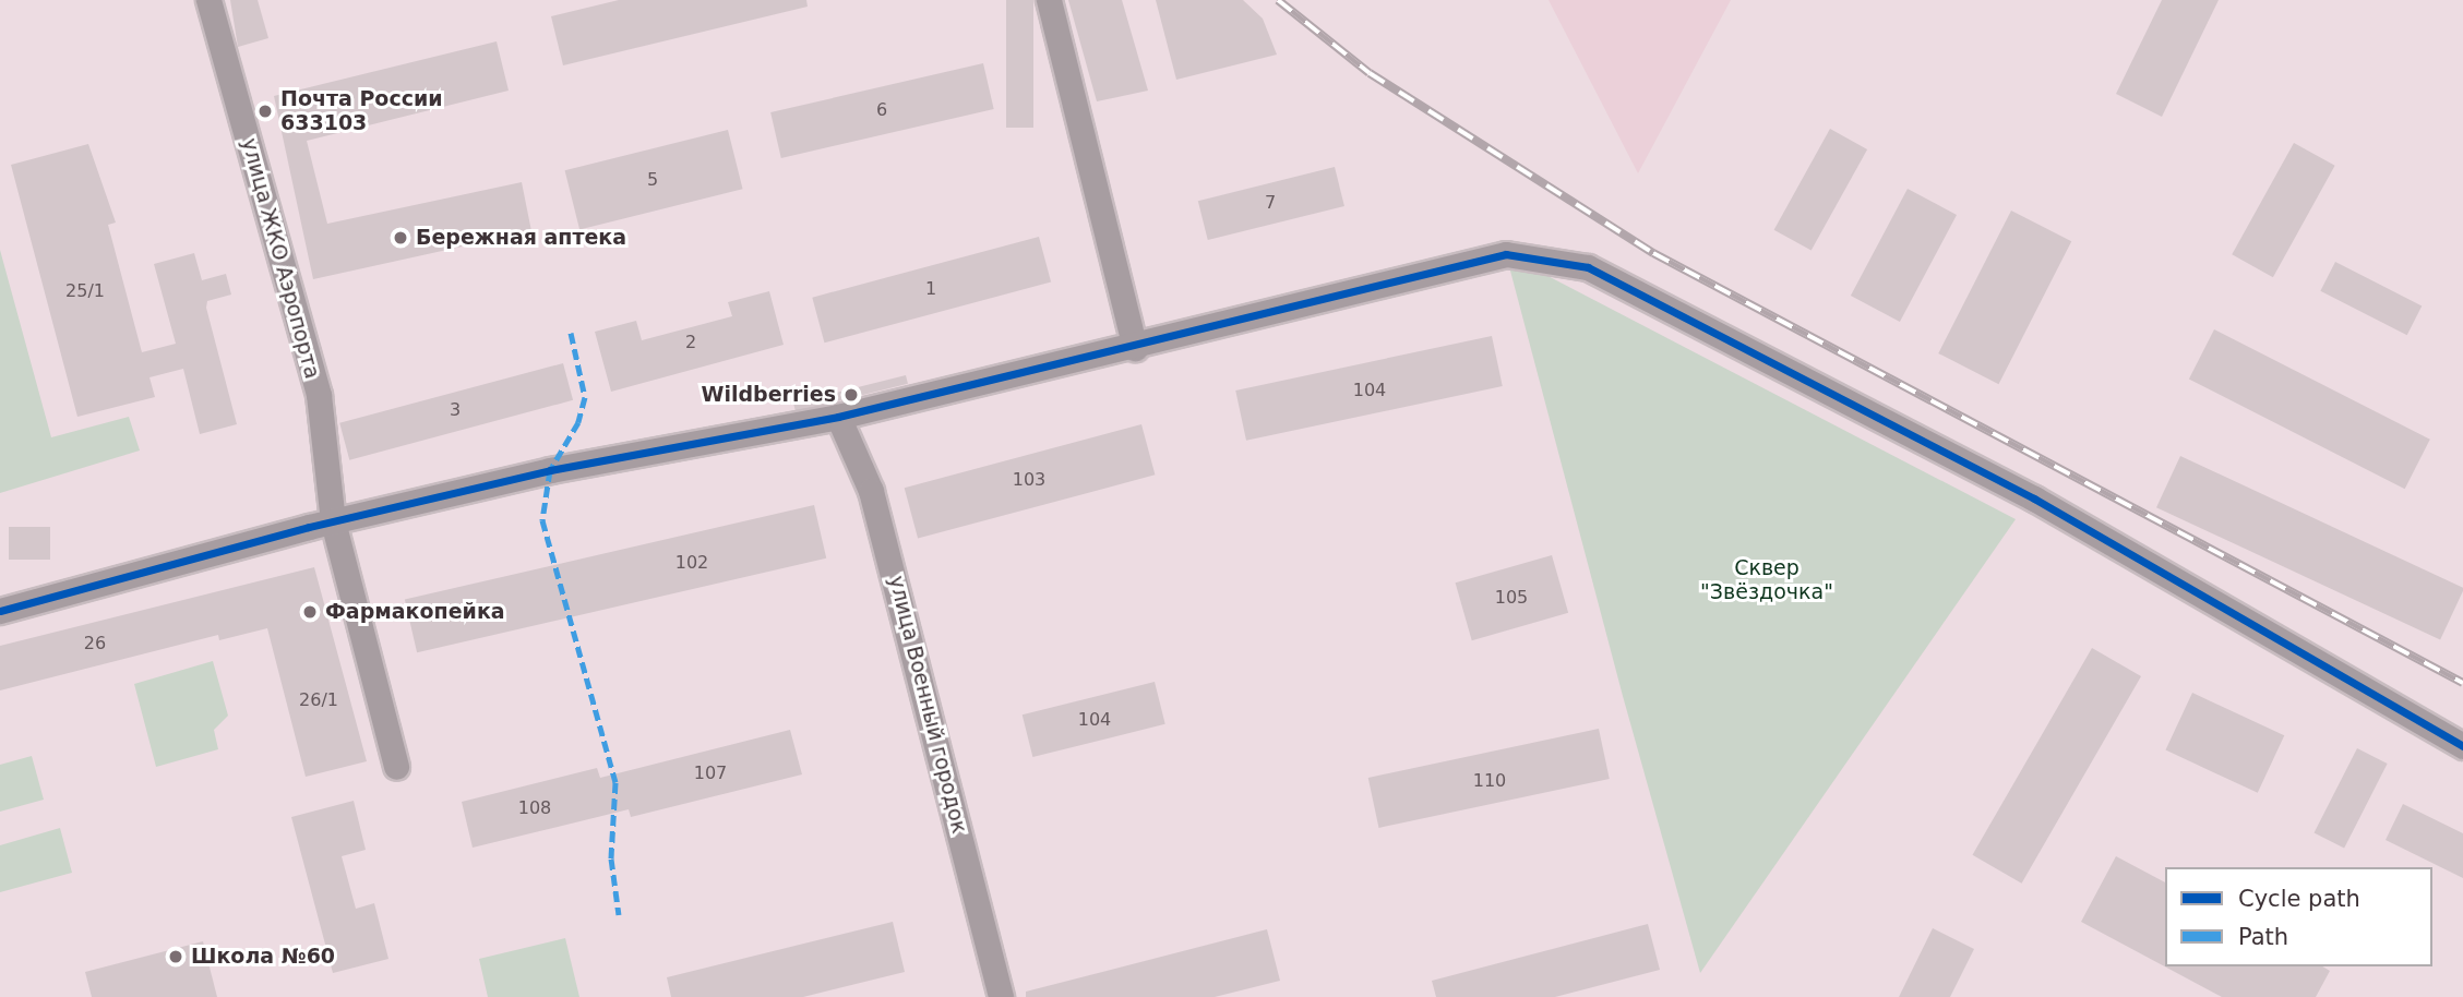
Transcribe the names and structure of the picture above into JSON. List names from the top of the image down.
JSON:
{
  "streets": {
    "street": ["улица ЖКО Аэропорта", "улица Военный городок"]
  },
  "parks": ["Сквер \"Звёздочка\""],
  "places": [
    "Почта России 633103",
    "Бережная аптека",
    "Wildberries",
    "Фармакопейка",
    "Школа №60"
  ],
  "house_numbers": [
    "6",
    "5",
    "7",
    "1",
    "25/1",
    "2",
    "104",
    "3",
    "103",
    "102",
    "105",
    "26",
    "26/1",
    "104",
    "107",
    "110",
    "108"
  ],
  "legend": ["Cycle path", "Path"]
}
